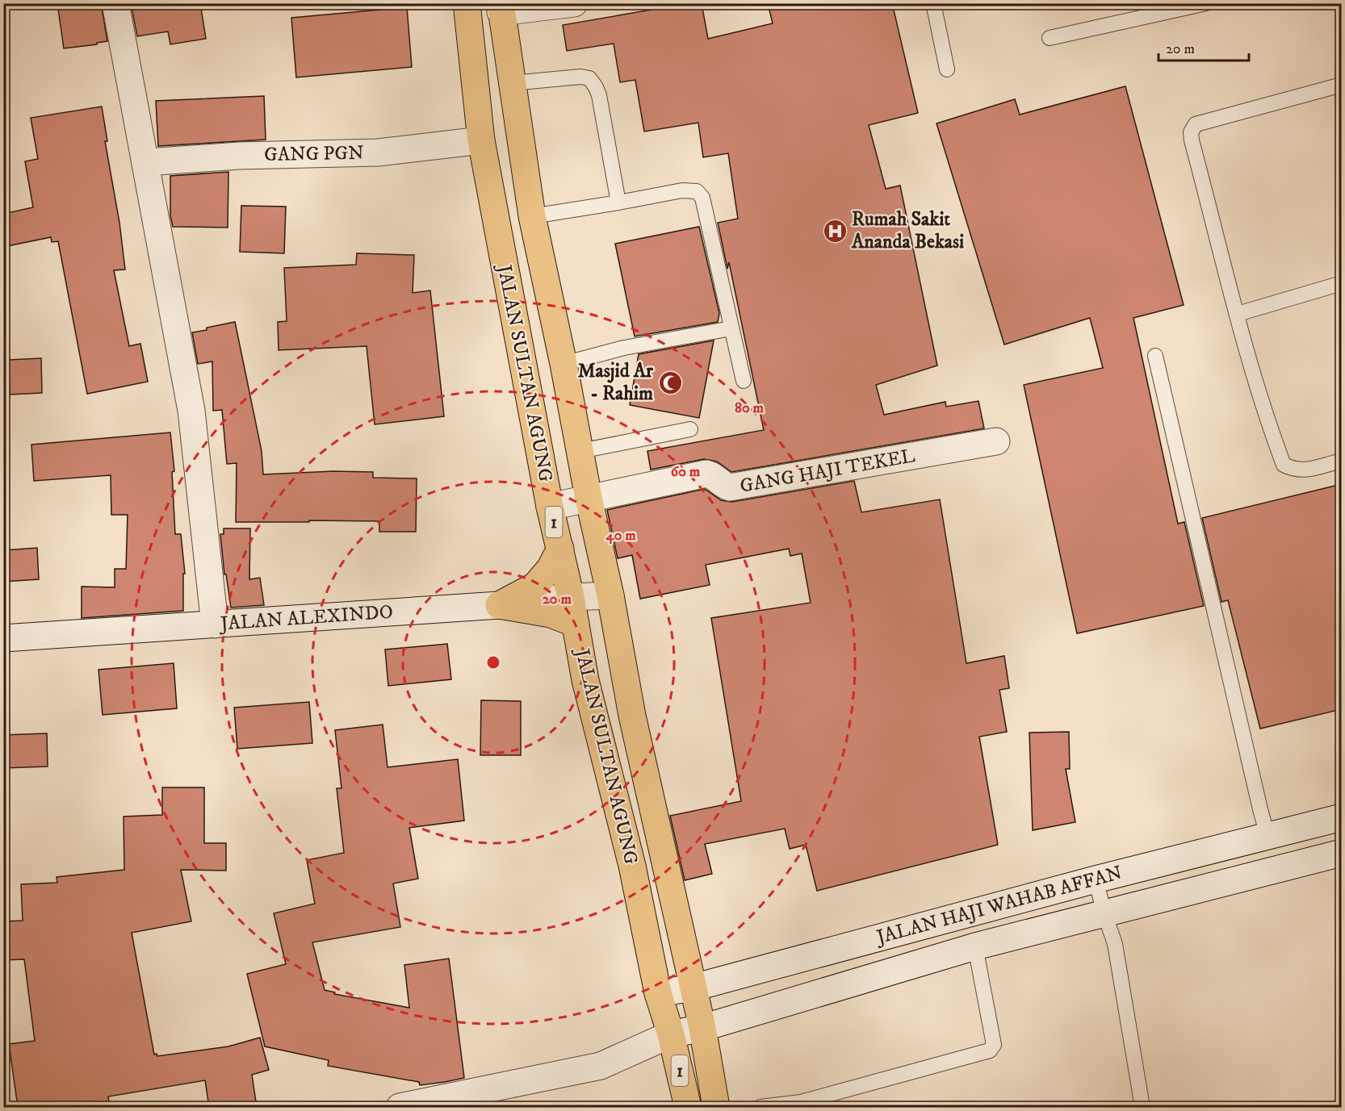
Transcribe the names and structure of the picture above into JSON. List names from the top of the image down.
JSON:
{
  "streets": {
    "highway": ["JALAN SULTAN AGUNG", "1"],
    "street": [
      "GANG PGN",
      "GANG HAJI TEKEL",
      "JALAN ALEXINDO",
      "JALAN HAJI WAHAB AFFAN"
    ]
  },
  "crossings": [
    ["GANG PGN", "JALAN SULTAN AGUNG"],
    ["JALAN SULTAN AGUNG", "GANG HAJI TEKEL"],
    ["JALAN SULTAN AGUNG", "JALAN ALEXINDO"],
    ["JALAN SULTAN AGUNG", "JALAN HAJI WAHAB AFFAN"]
  ],
  "places": {
    "hospital": ["Rumah Sakit Ananda Bekasi"],
    "mosque": ["Masjid Ar - Rahim"]
  },
  "scale_bar": "20 m",
  "rings": [
    "80 m",
    "60 m",
    "40 m",
    "20 m"
  ]
}
